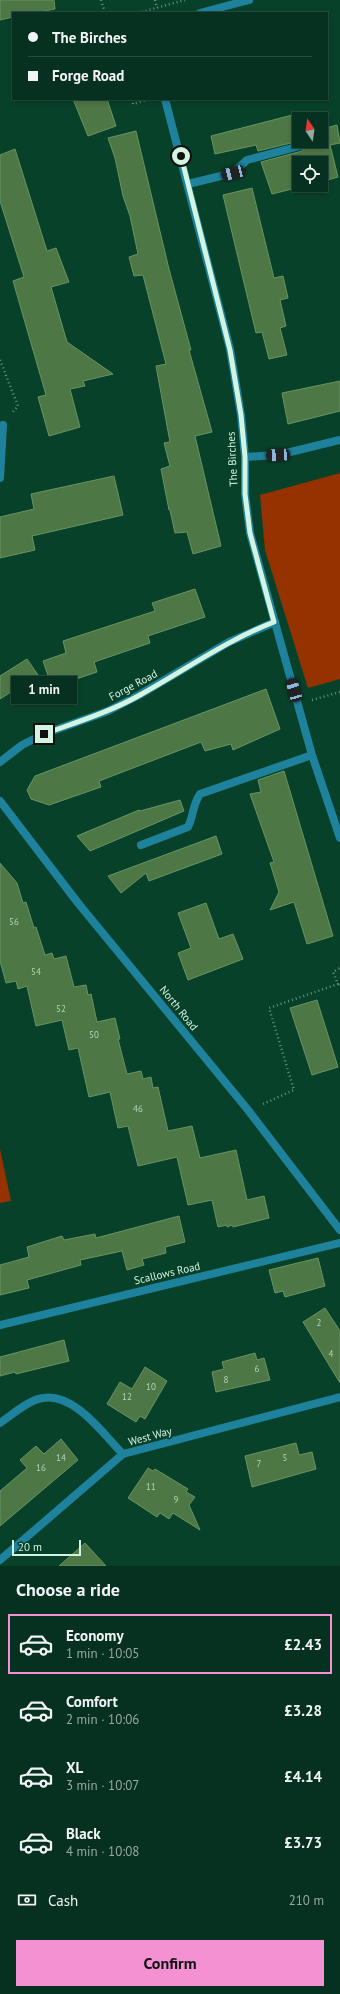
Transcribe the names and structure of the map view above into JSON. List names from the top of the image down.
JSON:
{
  "streets": {
    "street": [
      "The Birches",
      "Forge Road",
      "North Road",
      "Scallows Road",
      "West Way"
    ]
  },
  "crossings": [
    ["The Birches", "Forge Road"]
  ],
  "house_numbers": [
    "56",
    "54",
    "52",
    "50",
    "46",
    "2",
    "4",
    "6",
    "8",
    "10",
    "12",
    "14",
    "5",
    "7",
    "16",
    "11",
    "9"
  ],
  "scale_bar": "20 m",
  "north": "top",
  "page": {
    "banner": ["The Birches", "Forge Road"],
    "bubble": "1 min",
    "scale": "20 m",
    "heading": "Choose a ride",
    "list": [
      {
        "name": "Economy",
        "note": "1 min · 10:05",
        "value": "£2.43"
      },
      {
        "name": "Comfort",
        "note": "2 min · 10:06",
        "value": "£3.28"
      },
      {
        "name": "XL",
        "note": "3 min · 10:07",
        "value": "£4.14"
      },
      {
        "name": "Black",
        "note": "4 min · 10:08",
        "value": "£3.73"
      }
    ],
    "pay": ["Cash", "210 m"],
    "buttons": "Confirm"
  }
}
